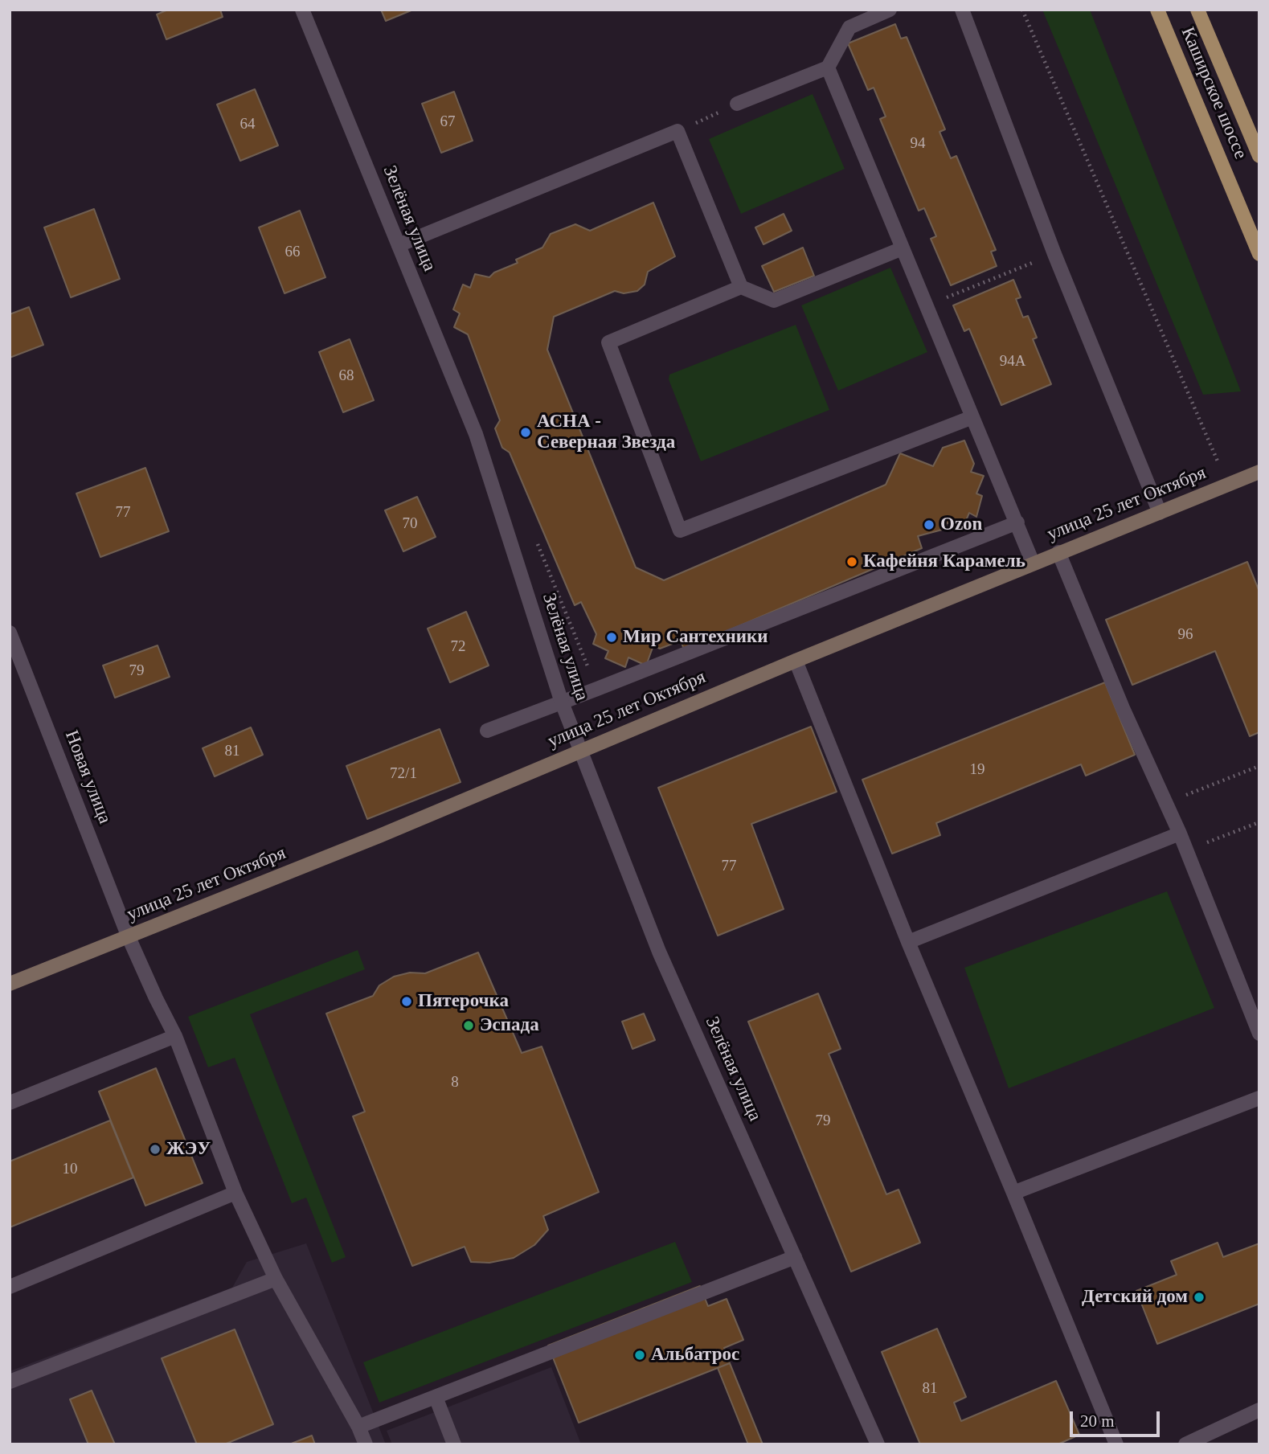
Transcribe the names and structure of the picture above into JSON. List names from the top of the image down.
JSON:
{
  "streets": {
    "main road": ["Каширское шоссе"],
    "street": ["Зелёная улица", "улица 25 лет Октября", "Новая улица"]
  },
  "crossings": [
    ["Зелёная улица", "улица 25 лет Октября"],
    ["улица 25 лет Октября", "Новая улица"]
  ],
  "places": [
    "АСНА - Северная Звезда",
    "Ozon",
    "Кафейня Карамель",
    "Мир Сантехники",
    "Пятерочка",
    "Эспада",
    "ЖЭУ",
    "Детский дом",
    "Альбатрос"
  ],
  "house_numbers": [
    "67",
    "64",
    "94",
    "66",
    "94А",
    "68",
    "77",
    "70",
    "96",
    "72",
    "79",
    "81",
    "19",
    "72/1",
    "77",
    "8",
    "79",
    "10",
    "81"
  ],
  "scale_bar": "20 m"
}
